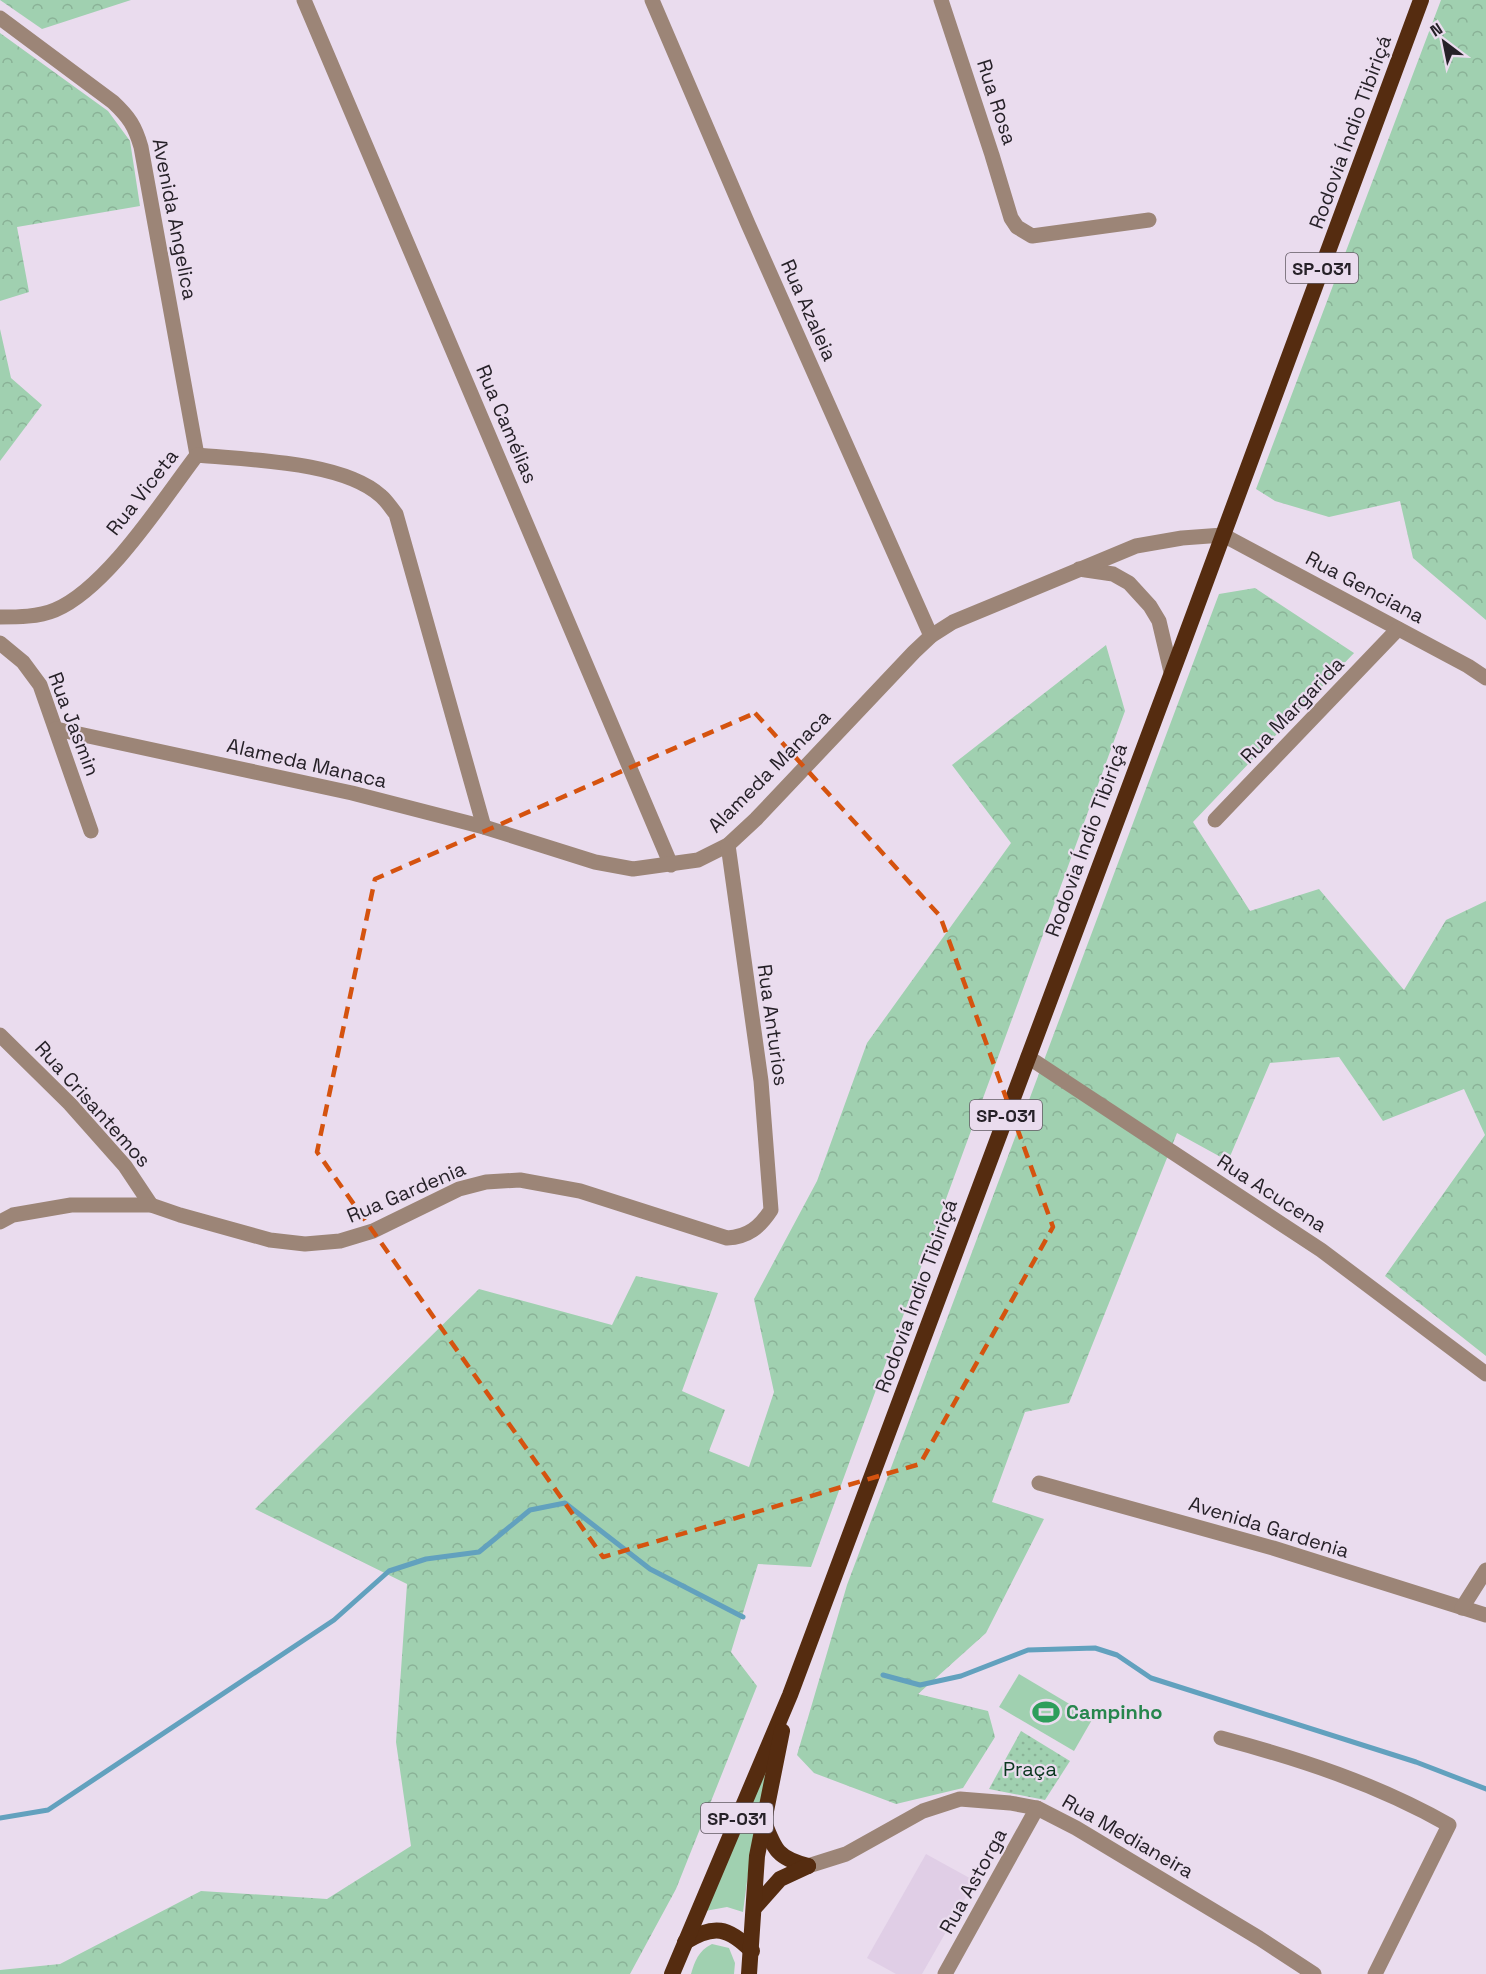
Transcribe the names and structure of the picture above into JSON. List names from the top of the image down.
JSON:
{
  "streets": {
    "highway": ["Rodovia Índio Tibiriçá", "SP-031"],
    "street": [
      "Rua Rosa",
      "Avenida Angelica",
      "Rua Azaleia",
      "Rua Camélias",
      "Rua Viceta",
      "Rua Genciana",
      "Rua Margarida",
      "Rua Jasmin",
      "Alameda Manaca",
      "Rua Anturios",
      "Rua Crisantemos",
      "Rua Gardenia",
      "Rua Acucena",
      "Avenida Gardenia",
      "Rua Medianeira",
      "Rua Astorga"
    ]
  },
  "crossings": [
    ["Rodovia Índio Tibiriçá", "Rua Genciana"],
    ["Rodovia Índio Tibiriçá", "Alameda Manaca"],
    ["Rodovia Índio Tibiriçá", "Rua Acucena"],
    ["Avenida Angelica", "Rua Viceta"],
    ["Rua Azaleia", "Alameda Manaca"],
    ["Rua Camélias", "Alameda Manaca"],
    ["Rua Viceta", "Alameda Manaca"],
    ["Rua Genciana", "Rua Margarida"],
    ["Rua Genciana", "Alameda Manaca"],
    ["Rua Jasmin", "Alameda Manaca"],
    ["Alameda Manaca", "Rua Anturios"],
    ["Rua Anturios", "Rua Gardenia"],
    ["Rua Crisantemos", "Rua Gardenia"],
    ["Rua Medianeira", "Rua Astorga"]
  ],
  "parks": ["Praça"],
  "places": {
    "sports": ["Campinho"]
  },
  "north": "top left"
}
